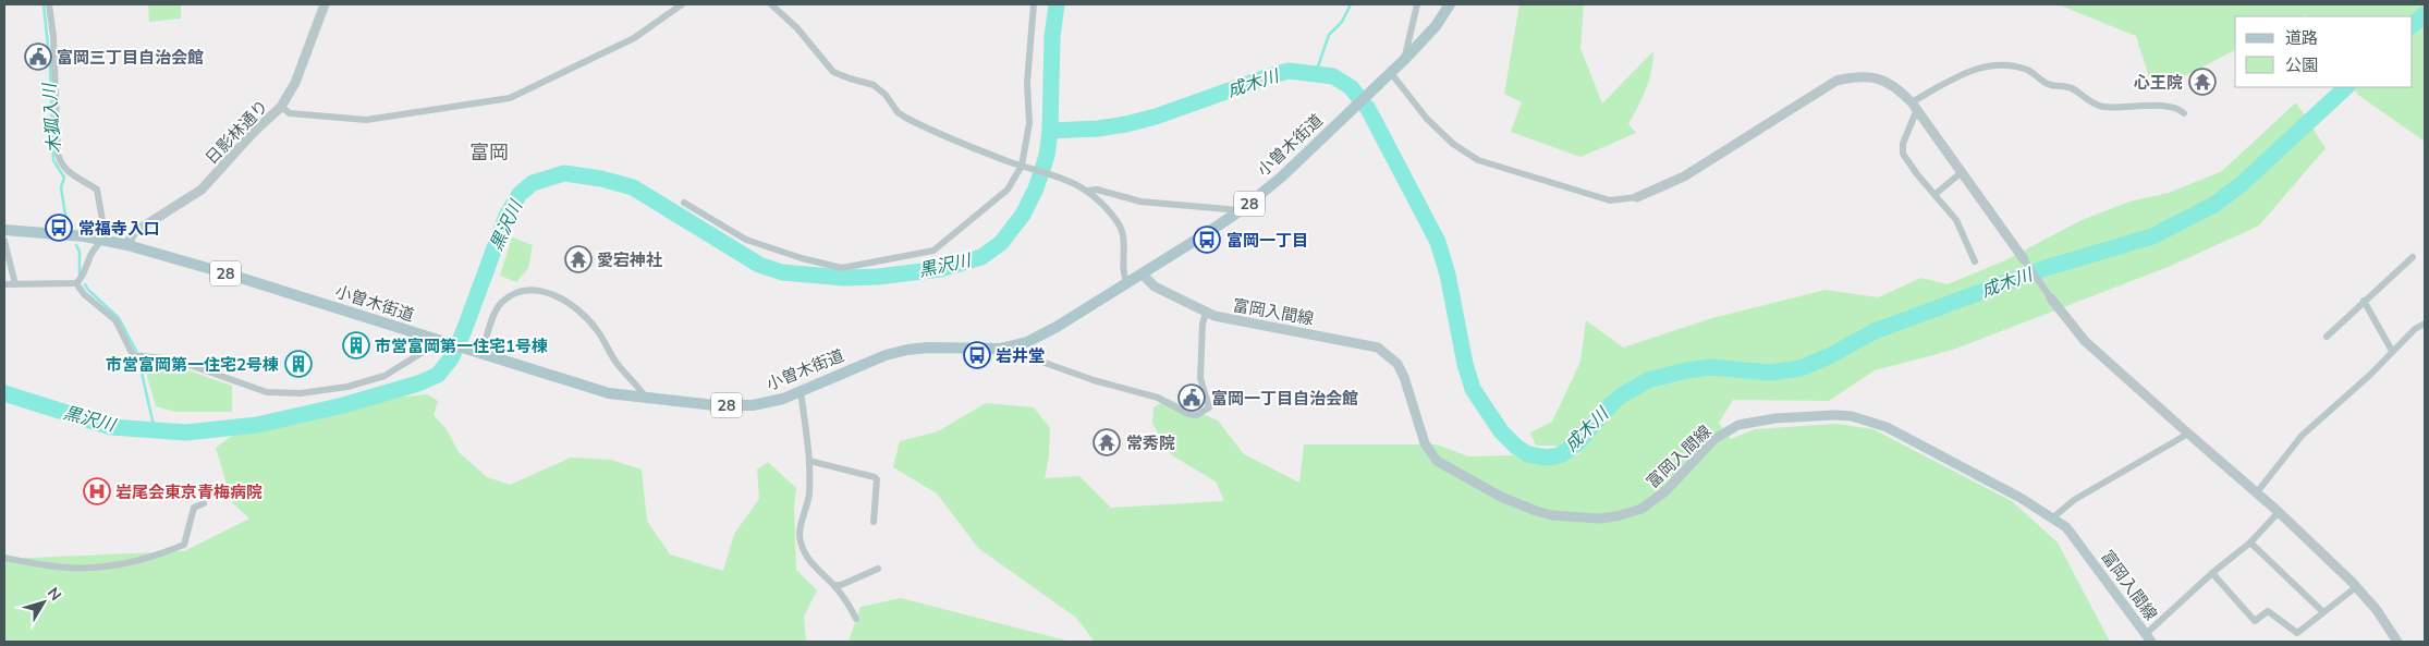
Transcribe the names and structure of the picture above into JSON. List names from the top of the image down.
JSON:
{
  "streets": {
    "main road": ["小曽木街道", "28", "富岡入間線"],
    "street": ["日影林通り"]
  },
  "crossings": [
    ["日影林通り", "小曽木街道"],
    ["小曽木街道", "富岡入間線"]
  ],
  "districts": ["富岡"],
  "water": ["成木川", "木狐入川", "黒沢川"],
  "places": {
    "public building": ["富岡三丁目自治会館", "富岡一丁目自治会館"],
    "temple": ["心王院", "愛宕神社", "常秀院"],
    "bus stop": ["常福寺入口", "富岡一丁目", "岩井堂"],
    "building": ["市営富岡第一住宅1号棟", "市営富岡第一住宅2号棟"],
    "hospital": ["岩尾会東京青梅病院"]
  },
  "legend": ["道路", "公園"],
  "north": "top right"
}
